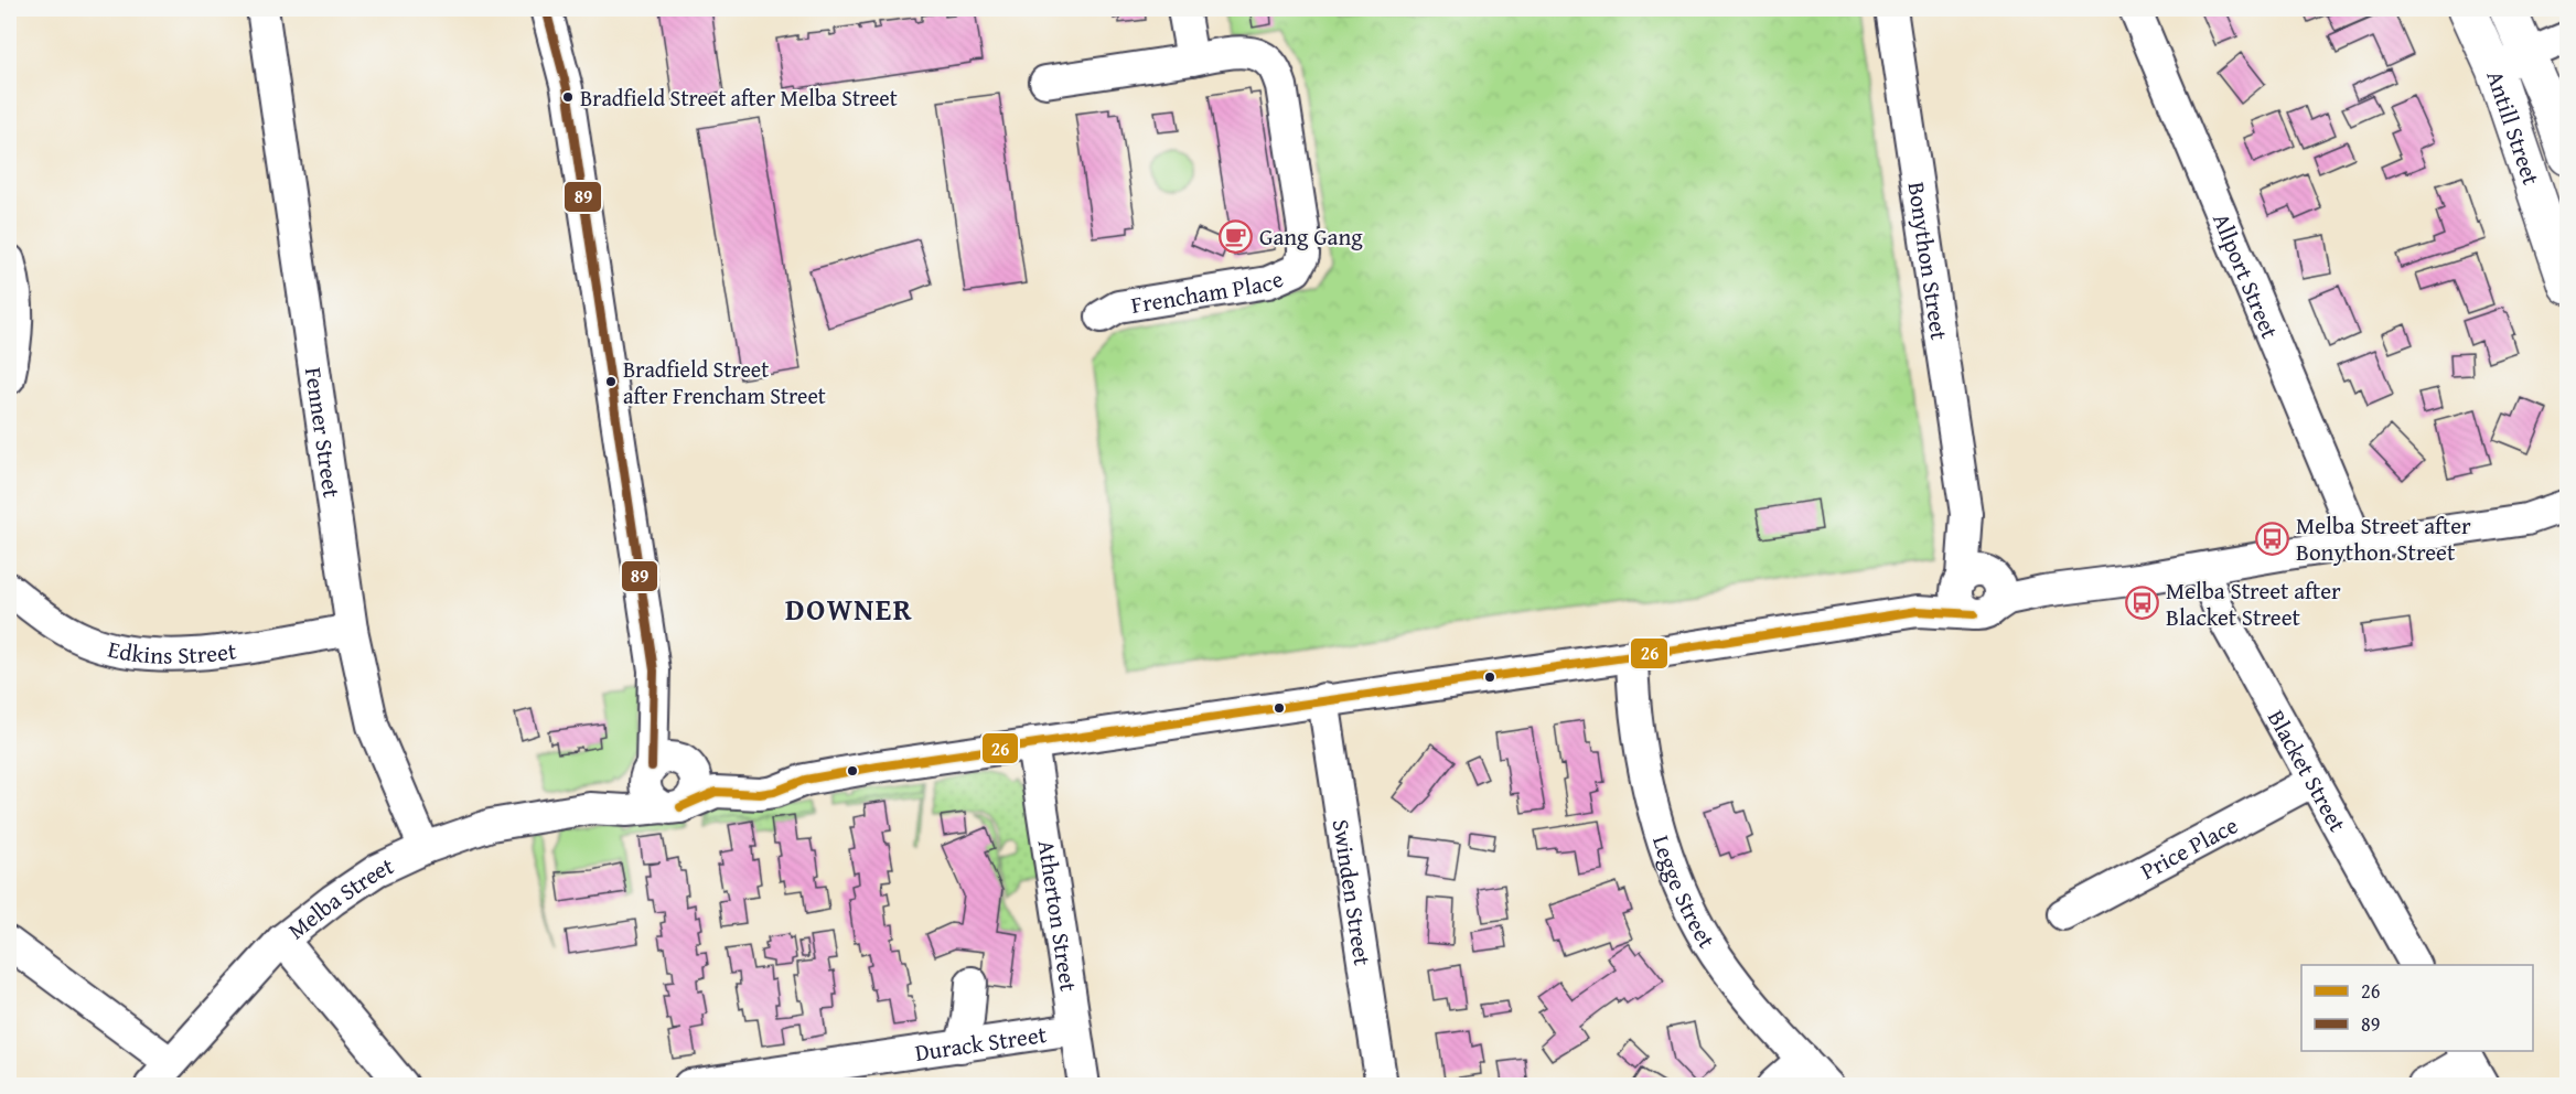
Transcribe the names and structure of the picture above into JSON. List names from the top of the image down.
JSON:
{
  "streets": {
    "main road": ["Antill Street"],
    "street": [
      "Bonython Street",
      "Allport Street",
      "Frencham Place",
      "Fenner Street",
      "Edkins Street",
      "Blacket Street",
      "Price Place",
      "Legge Street",
      "Swinden Street",
      "Melba Street",
      "Atherton Street",
      "Durack Street"
    ]
  },
  "crossings": [
    ["Bonython Street", "Melba Street"],
    ["Allport Street", "Melba Street"],
    ["Fenner Street", "Edkins Street"],
    ["Fenner Street", "Melba Street"],
    ["Blacket Street", "Price Place"],
    ["Blacket Street", "Melba Street"],
    ["Legge Street", "Melba Street"],
    ["Swinden Street", "Melba Street"],
    ["Melba Street", "Atherton Street"],
    ["Atherton Street", "Durack Street"]
  ],
  "districts": ["DOWNER"],
  "places": {
    "other": ["Bradfield Street after Melba Street", "Bradfield Street after Frencham Street"],
    "cafe": ["Gang Gang"],
    "bus stop": ["Melba Street after Bonython Street", "Melba Street after Blacket Street"]
  },
  "lines": ["transit line 89", "transit line 26"],
  "legend": ["26", "89"]
}
